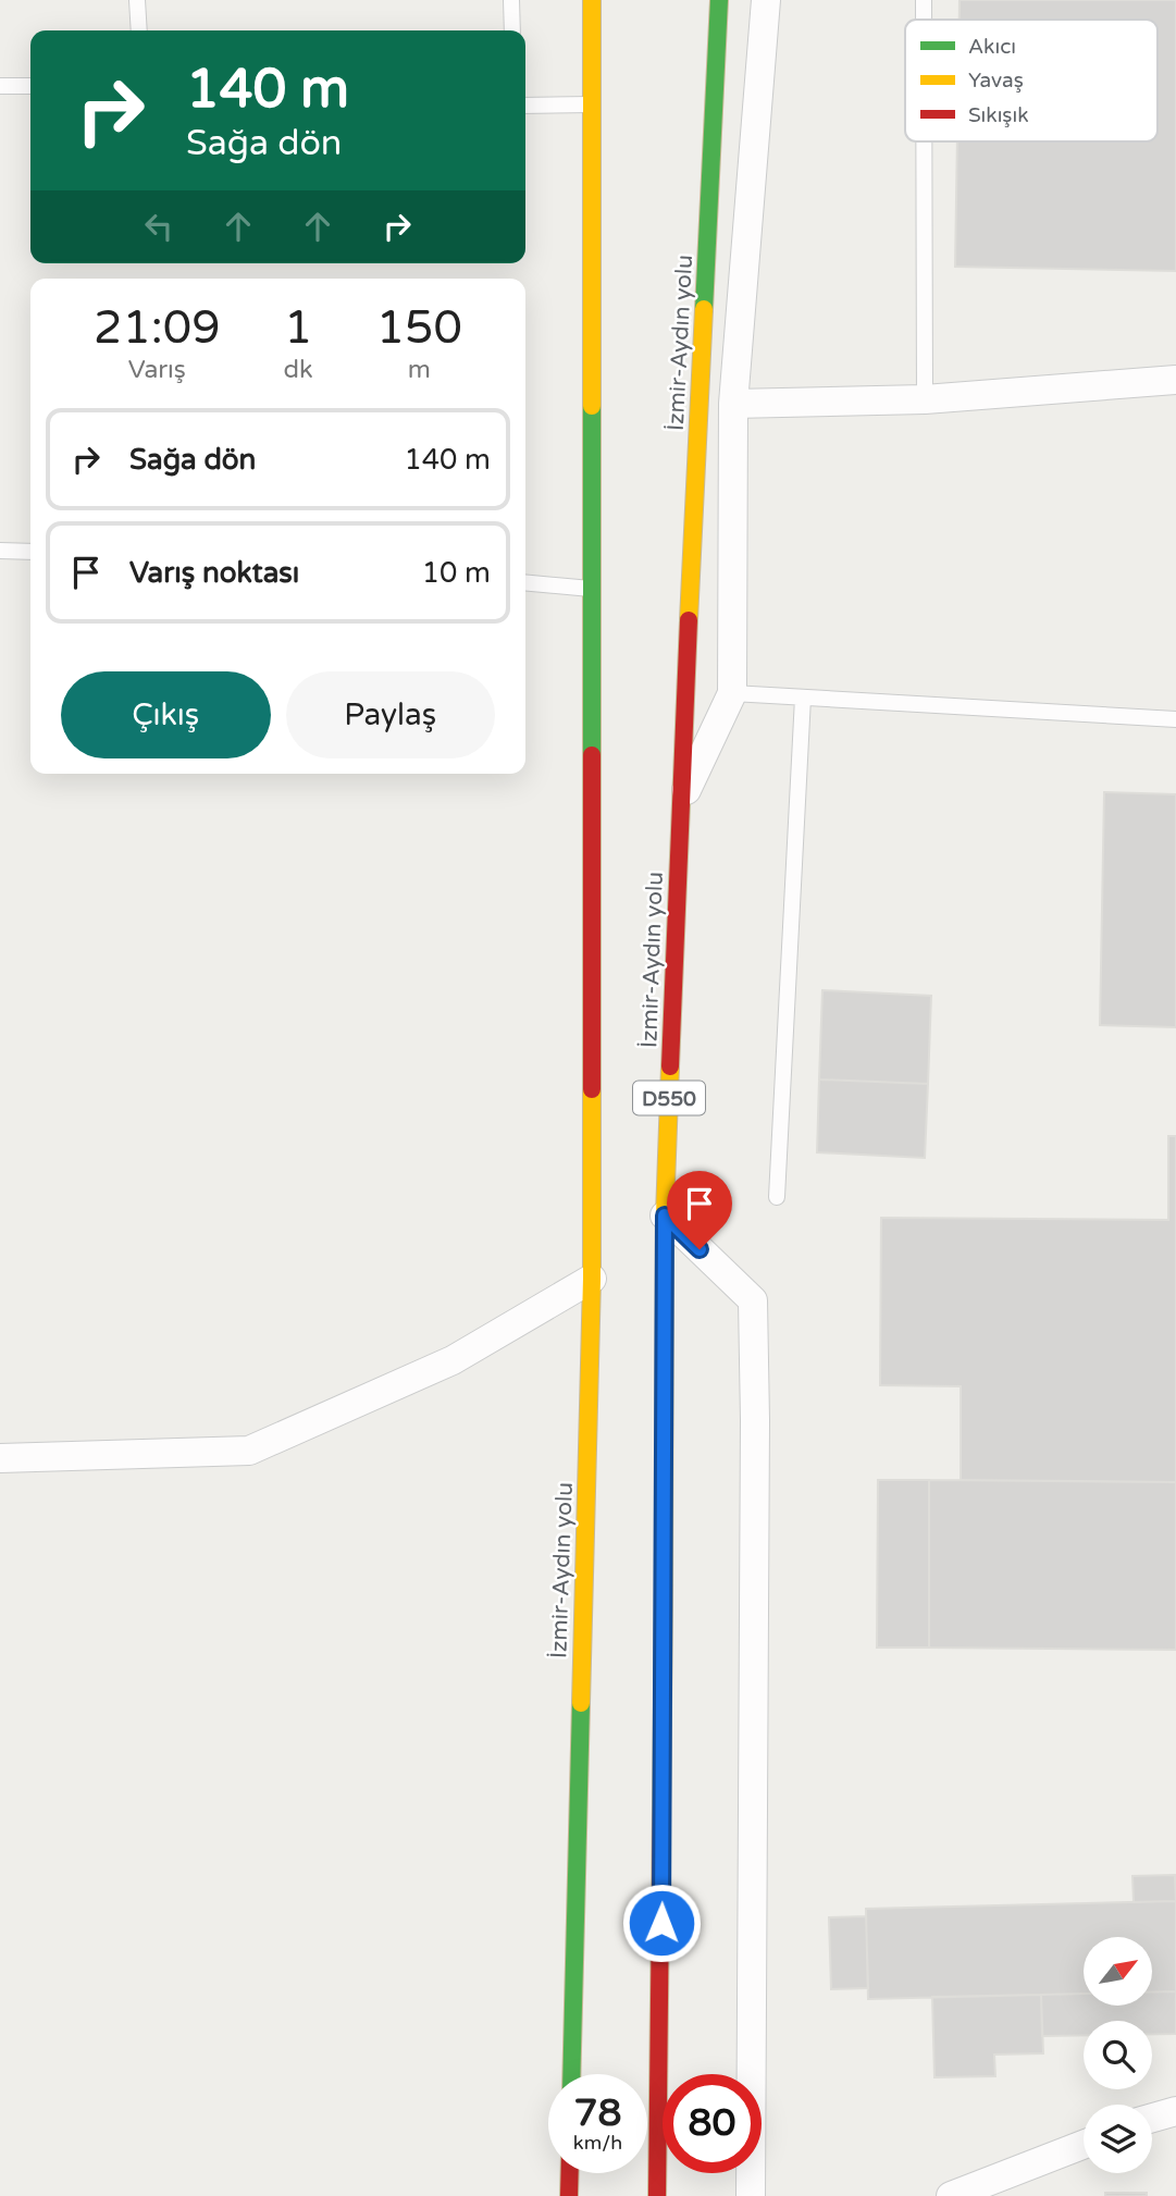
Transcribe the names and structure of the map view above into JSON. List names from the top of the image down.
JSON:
{
  "streets": {
    "highway": ["İzmir-Aydın yolu", "D550"]
  },
  "legend": ["Akıcı", "Yavaş", "Sıkışık"],
  "north": "top right",
  "page": {
    "turn": ["140 m", "Sağa dön"],
    "eta": [
      "21:09",
      "Varış",
      "1",
      "dk",
      "150",
      "m"
    ],
    "list": [
      {
        "name": "Sağa dön",
        "value": "140 m"
      },
      {
        "name": "Varış noktası",
        "value": "10 m"
      }
    ],
    "buttons": ["Çıkış", "Paylaş"],
    "speed": "78 km/h",
    "limit": "80"
  }
}
